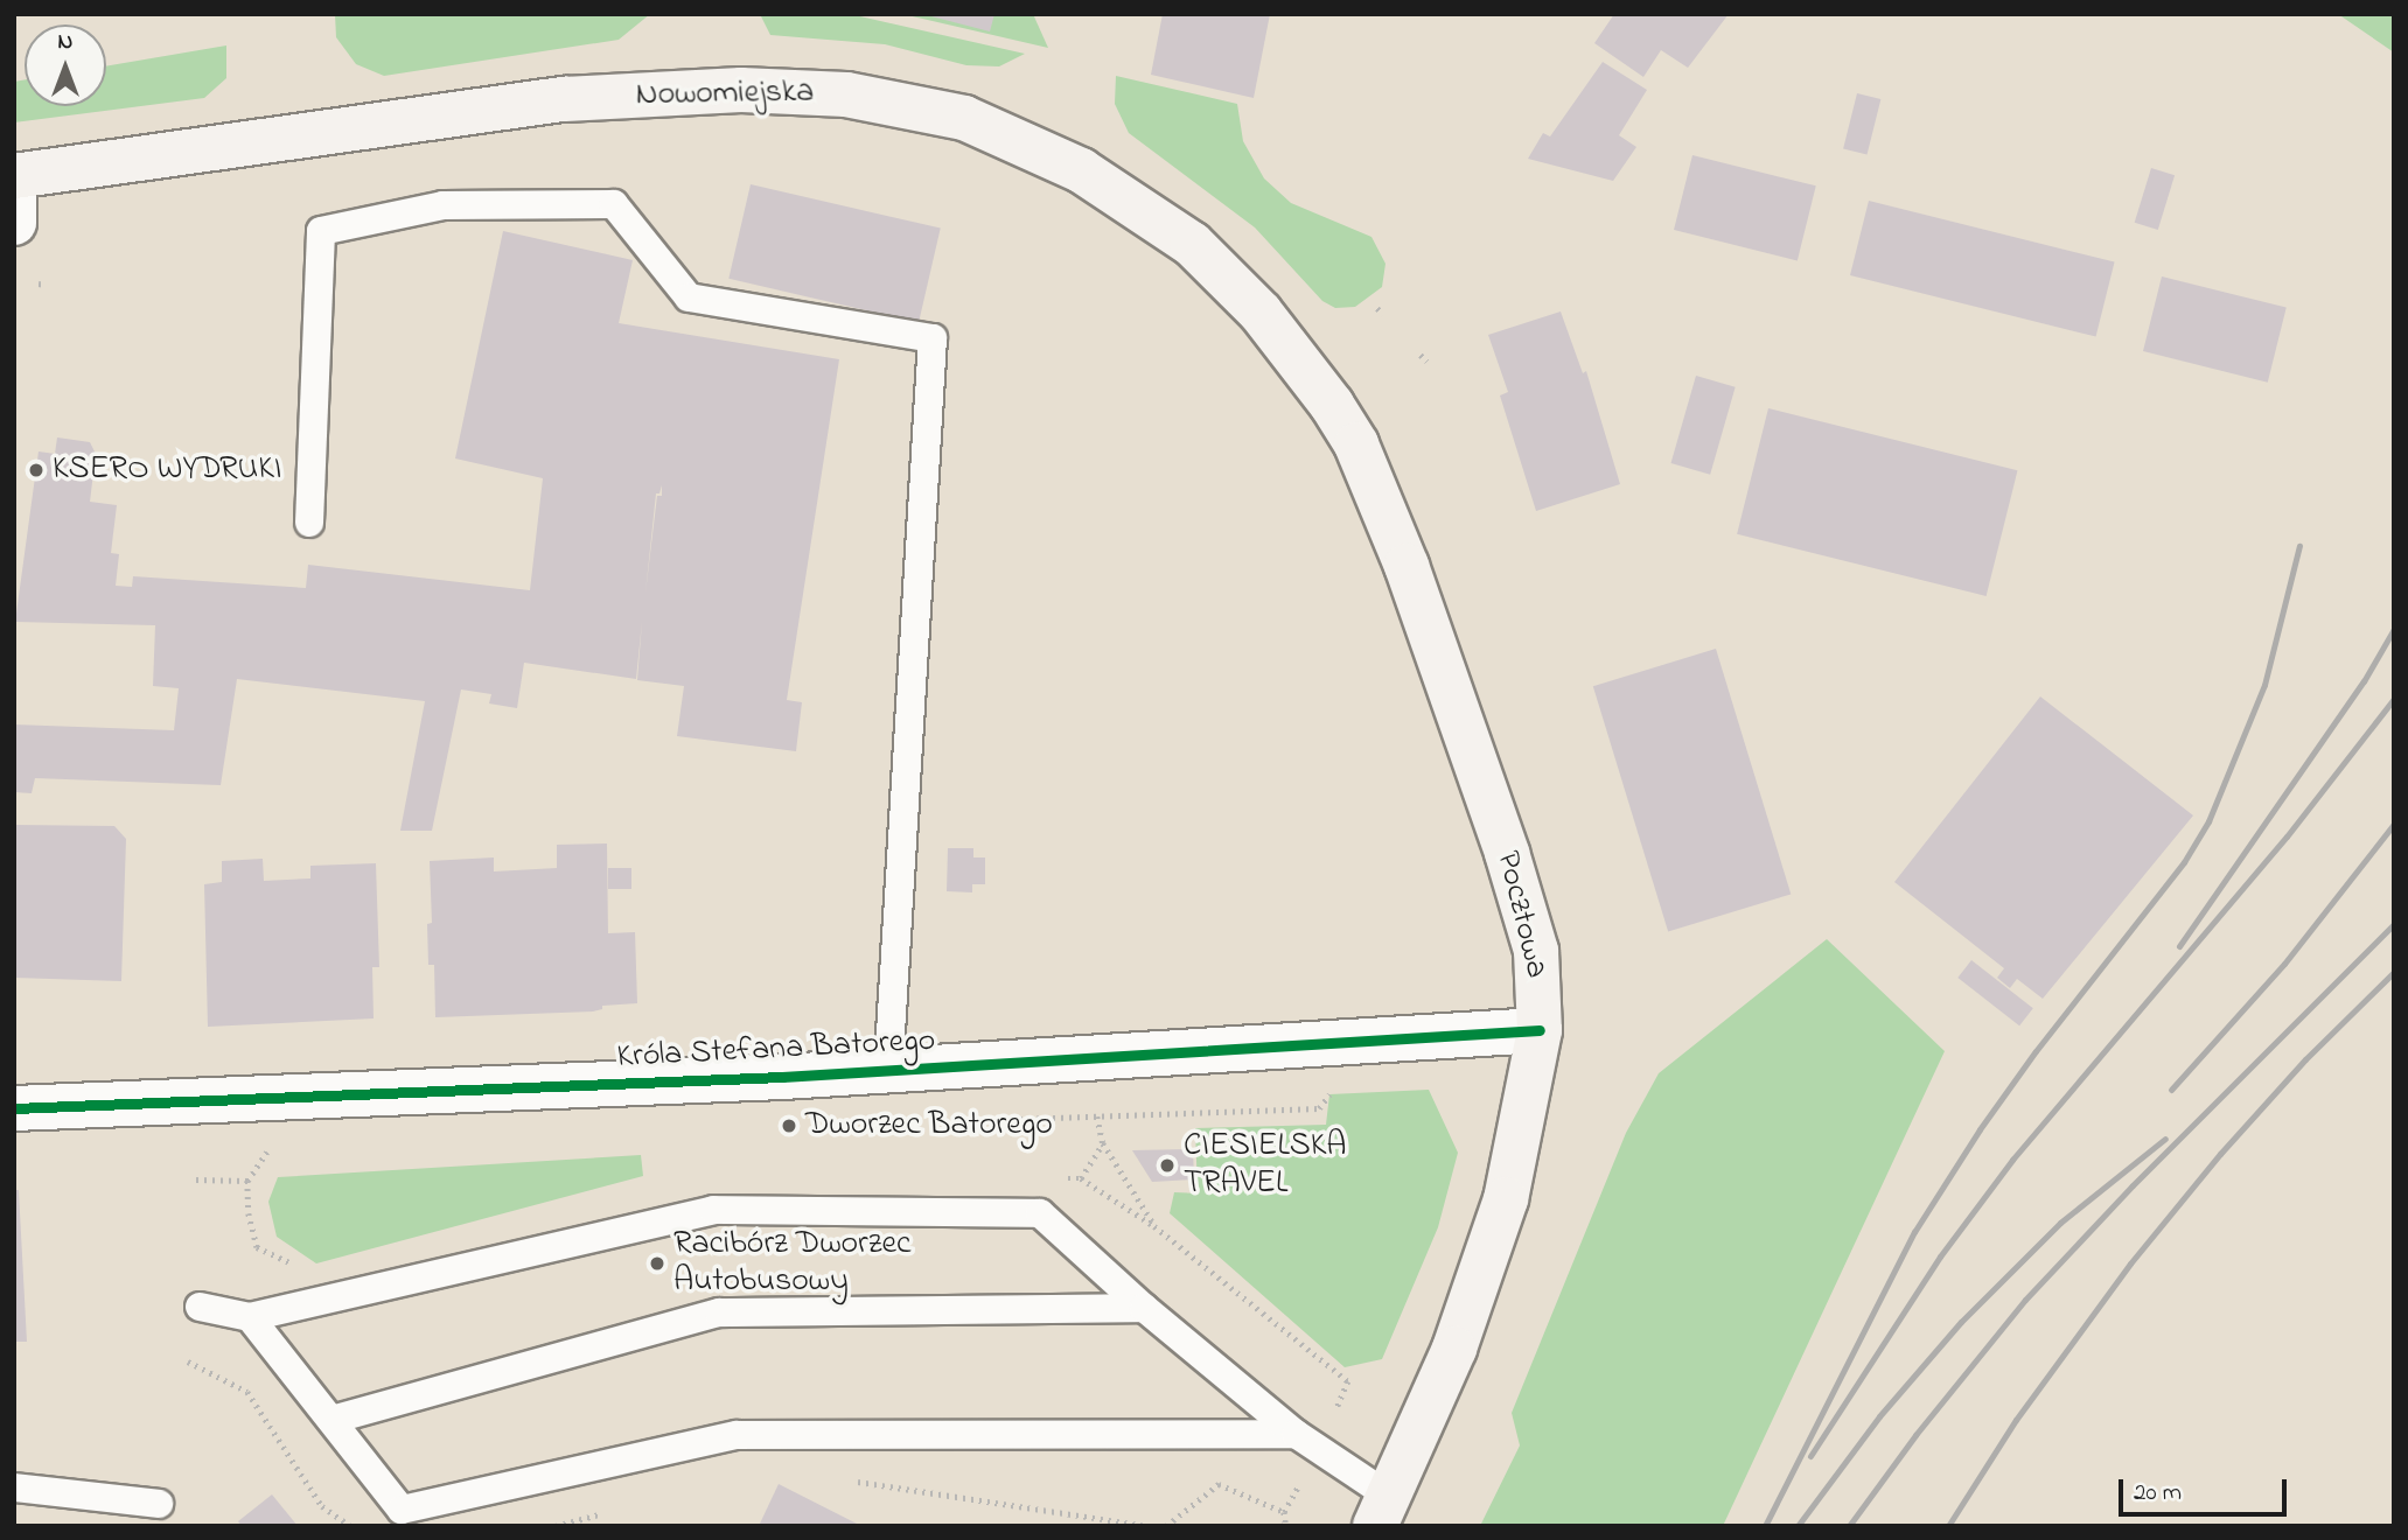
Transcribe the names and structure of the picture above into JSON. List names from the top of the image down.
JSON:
{
  "streets": {
    "main road": ["Nowomiejska", "Pocztowa"],
    "street": ["Króla Stefana Batorego"]
  },
  "crossings": [
    ["Nowomiejska", "Pocztowa"],
    ["Pocztowa", "Króla Stefana Batorego"]
  ],
  "places": [
    "KSERO WYDRUKI",
    "Dworzec Batorego",
    "CIESIELSKA TRAVEL",
    "Racibórz Dworzec Autobusowy"
  ],
  "scale_bar": "20 m",
  "north": "top"
}
